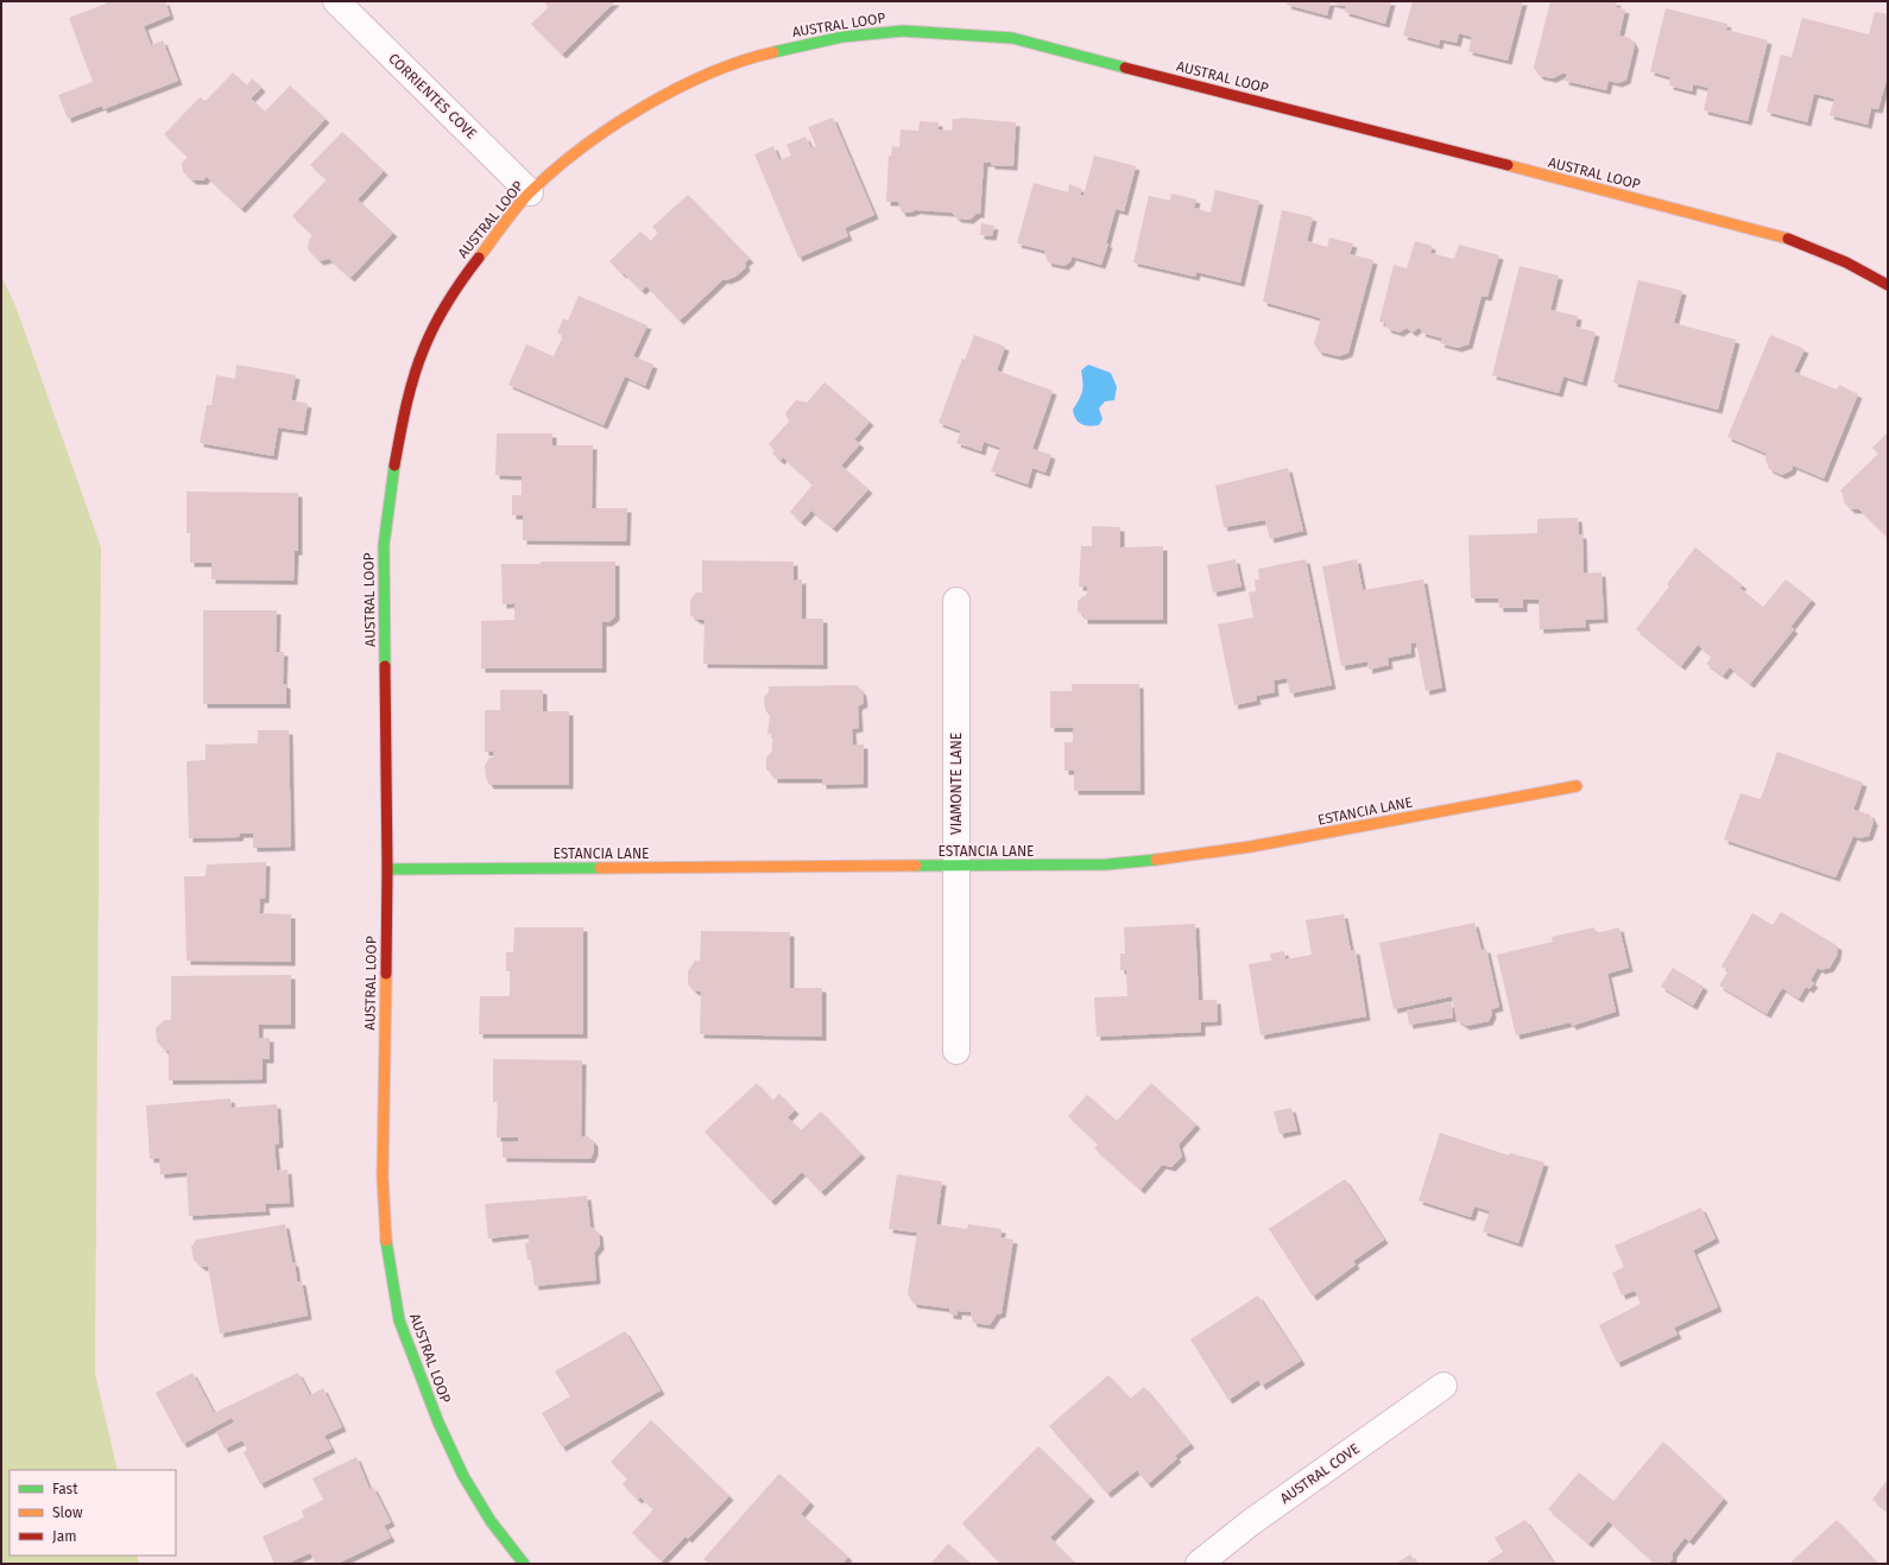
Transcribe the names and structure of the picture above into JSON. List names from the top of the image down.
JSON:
{
  "streets": {
    "street": [
      "AUSTRAL LOOP",
      "CORRIENTES COVE",
      "VIAMONTE LANE",
      "ESTANCIA LANE",
      "AUSTRAL COVE"
    ]
  },
  "crossings": [
    ["AUSTRAL LOOP", "CORRIENTES COVE"],
    ["AUSTRAL LOOP", "ESTANCIA LANE"],
    ["VIAMONTE LANE", "ESTANCIA LANE"]
  ],
  "legend": ["Fast", "Slow", "Jam"]
}
